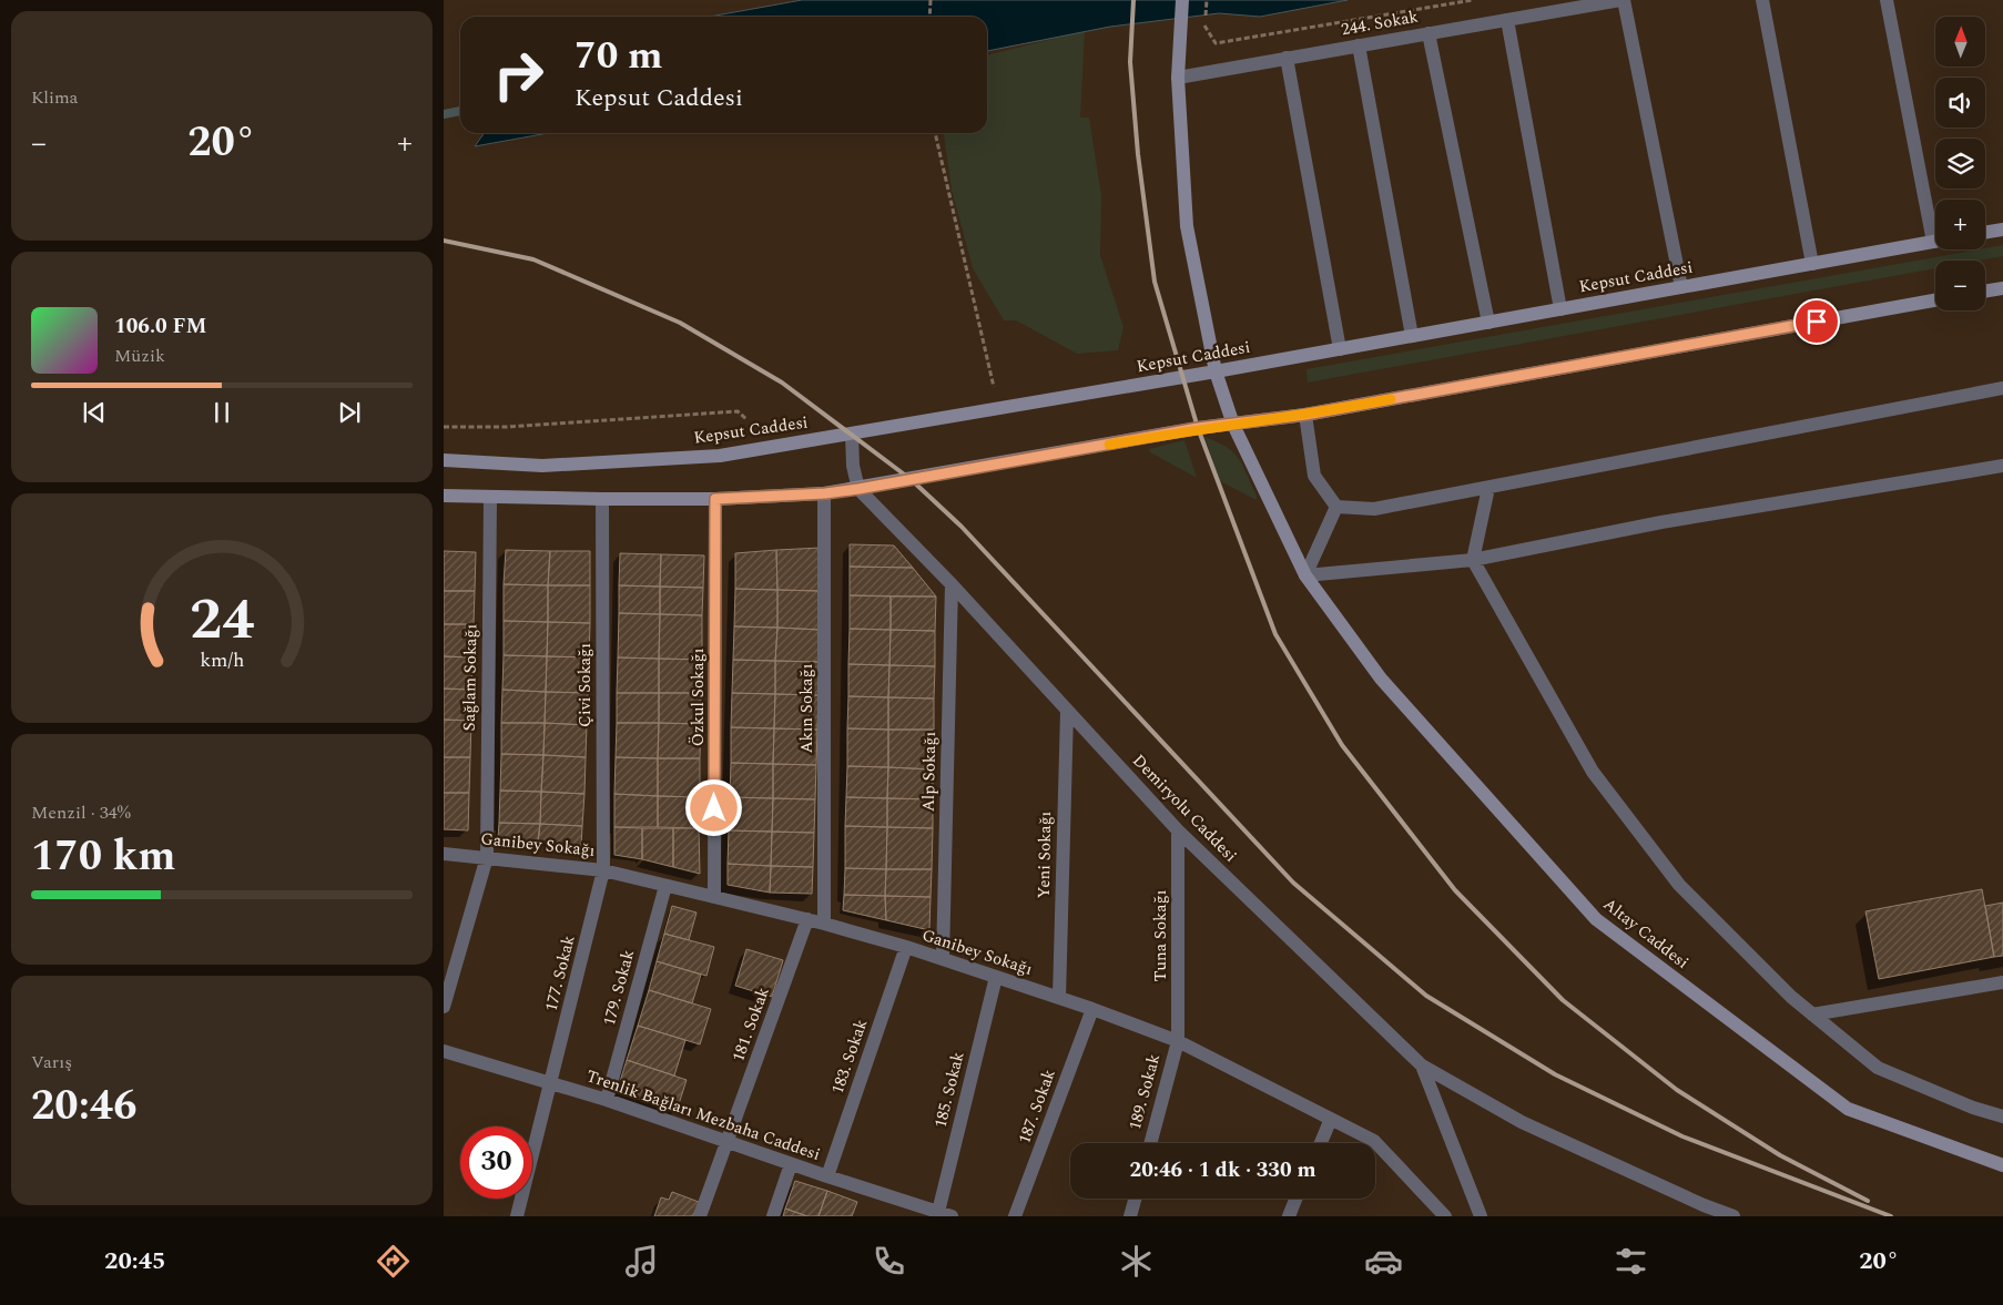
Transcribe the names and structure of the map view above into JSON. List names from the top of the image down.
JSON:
{
  "streets": {
    "main road": ["Kepsut Caddesi", "Altay Caddesi"],
    "street": [
      "244. Sokak",
      "Sağlam Sokağı",
      "Çivi Sokağı",
      "Özkul Sokağı",
      "Akın Sokağı",
      "Alp Sokağı",
      "Demiryolu Caddesi",
      "Ganibey Sokağı",
      "Yeni Sokağı",
      "Tuna Sokağı",
      "177. Sokak",
      "179. Sokak",
      "181. Sokak",
      "183. Sokak",
      "185. Sokak",
      "189. Sokak",
      "187. Sokak",
      "Trenlik Bağları Mezbaha Caddesi"
    ]
  },
  "crossings": [
    ["244. Sokak", "Altay Caddesi"],
    ["Kepsut Caddesi", "Altay Caddesi"],
    ["Sağlam Sokağı", "Ganibey Sokağı"],
    ["Çivi Sokağı", "Ganibey Sokağı"],
    ["Çivi Sokağı", "177. Sokak"],
    ["Özkul Sokağı", "Ganibey Sokağı"],
    ["Akın Sokağı", "Ganibey Sokağı"],
    ["Alp Sokağı", "Demiryolu Caddesi"],
    ["Alp Sokağı", "Ganibey Sokağı"],
    ["Demiryolu Caddesi", "Yeni Sokağı"],
    ["Demiryolu Caddesi", "Tuna Sokağı"],
    ["Ganibey Sokağı", "Yeni Sokağı"],
    ["Ganibey Sokağı", "Tuna Sokağı"],
    ["Ganibey Sokağı", "177. Sokak"],
    ["Ganibey Sokağı", "179. Sokak"],
    ["Ganibey Sokağı", "181. Sokak"],
    ["Ganibey Sokağı", "183. Sokak"],
    ["Ganibey Sokağı", "185. Sokak"],
    ["Ganibey Sokağı", "189. Sokak"],
    ["Ganibey Sokağı", "187. Sokak"],
    ["Tuna Sokağı", "189. Sokak"],
    ["177. Sokak", "Trenlik Bağları Mezbaha Caddesi"],
    ["179. Sokak", "Trenlik Bağları Mezbaha Caddesi"],
    ["181. Sokak", "Trenlik Bağları Mezbaha Caddesi"],
    ["183. Sokak", "Trenlik Bağları Mezbaha Caddesi"],
    ["185. Sokak", "Trenlik Bağları Mezbaha Caddesi"]
  ],
  "north": "top",
  "page": {
    "tile": [
      "Klima",
      ["Menzil · 34%", "170 km"],
      ["Varış", "20:46"]
    ],
    "map_buttons": ["+", "−"],
    "turn": ["70 m", "Kepsut Caddesi"],
    "heat": ["−", "20°", "+"],
    "song": ["106.0 FM", "Müzik"],
    "limit": "30",
    "trip": "20:46 · 1 dk · 330 m",
    "tabs": ["20:45", "20°"],
    "gauge": ["24", "km/h"]
  }
}
